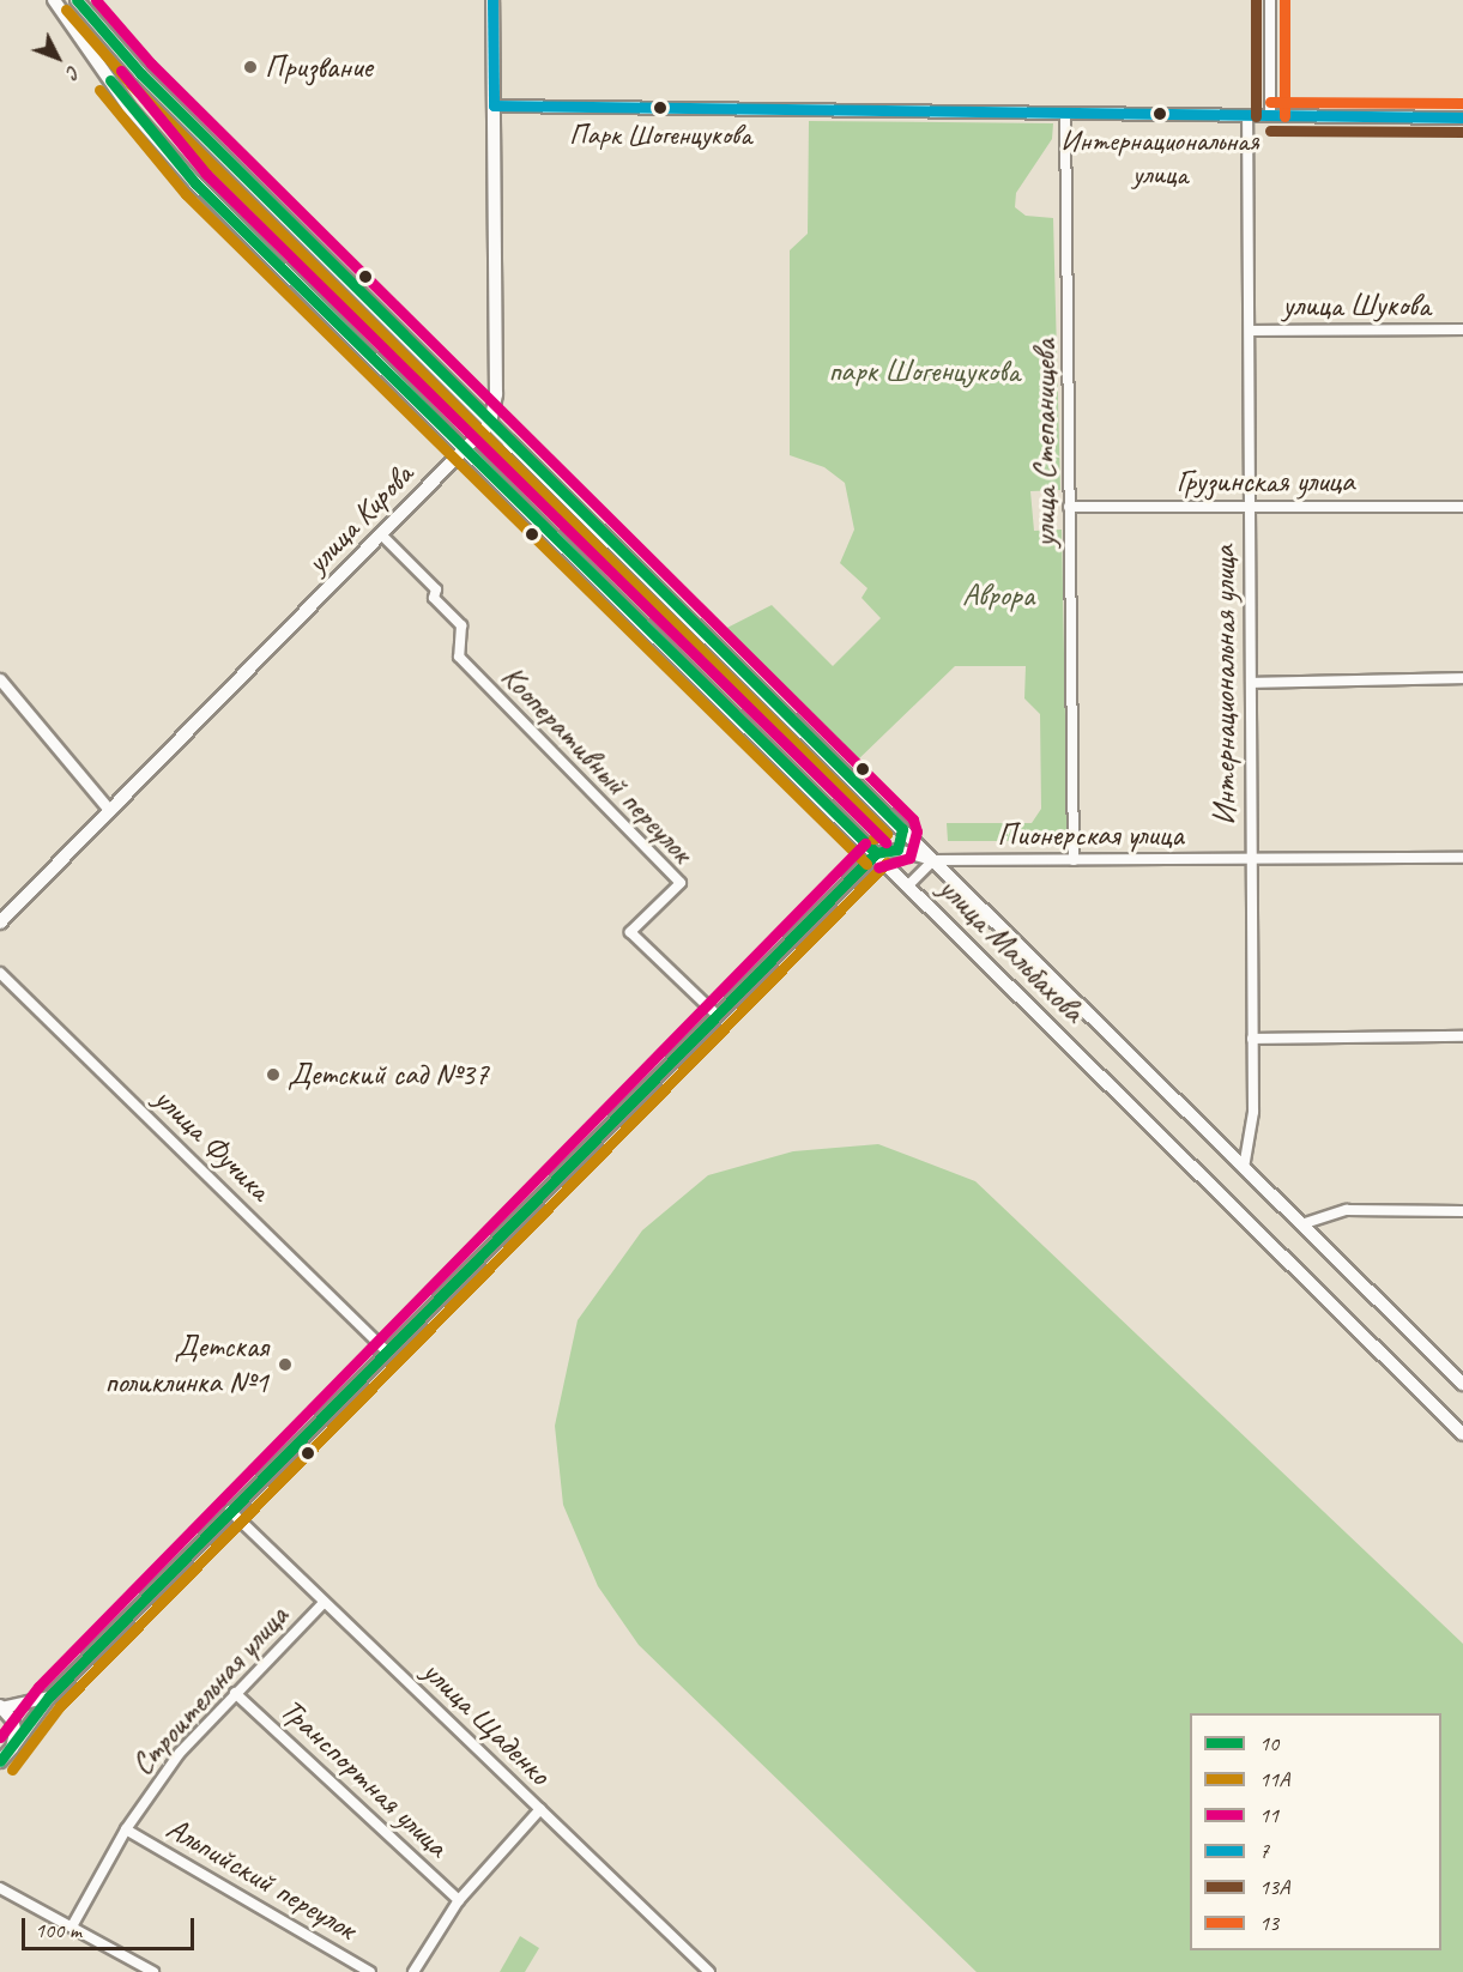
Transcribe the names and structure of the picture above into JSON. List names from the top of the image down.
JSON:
{
  "streets": {
    "main road": ["улица Кирова", "улица Мальбахова"],
    "street": [
      "улица Шукова",
      "улица Степанищева",
      "Грузинская улица",
      "Интернациональная улица",
      "Кооперативный переулок",
      "Пионерская улица",
      "улица Фучика",
      "Строительная улица",
      "улица Щаденко",
      "Транспортная улица",
      "Альпийский переулок"
    ]
  },
  "crossings": [
    ["улица Шукова", "Интернациональная улица"],
    ["улица Степанищева", "Грузинская улица"],
    ["улица Степанищева", "Пионерская улица"],
    ["Грузинская улица", "Интернациональная улица"],
    ["улица Кирова", "Кооперативный переулок"],
    ["улица Кирова", "улица Мальбахова"],
    ["Интернациональная улица", "Пионерская улица"],
    ["Интернациональная улица", "улица Мальбахова"],
    ["Пионерская улица", "улица Мальбахова"],
    ["Строительная улица", "улица Щаденко"],
    ["Строительная улица", "Транспортная улица"],
    ["Строительная улица", "Альпийский переулок"]
  ],
  "parks": ["парк Шогенцукова", "Аврора"],
  "places": [
    "Призвание",
    "Парк Шогенцукова",
    "Интернациональная улица",
    "Детский сад №37",
    "Детская поликлинка №1"
  ],
  "lines": [
    "transit line 10",
    "transit line 11",
    "transit line 7",
    "transit line 13А",
    "transit line 13",
    "transit line 11А"
  ],
  "legend": [
    "10",
    "11А",
    "11",
    "7",
    "13А",
    "13"
  ],
  "scale_bar": "100 m",
  "north": "bottom right"
}
